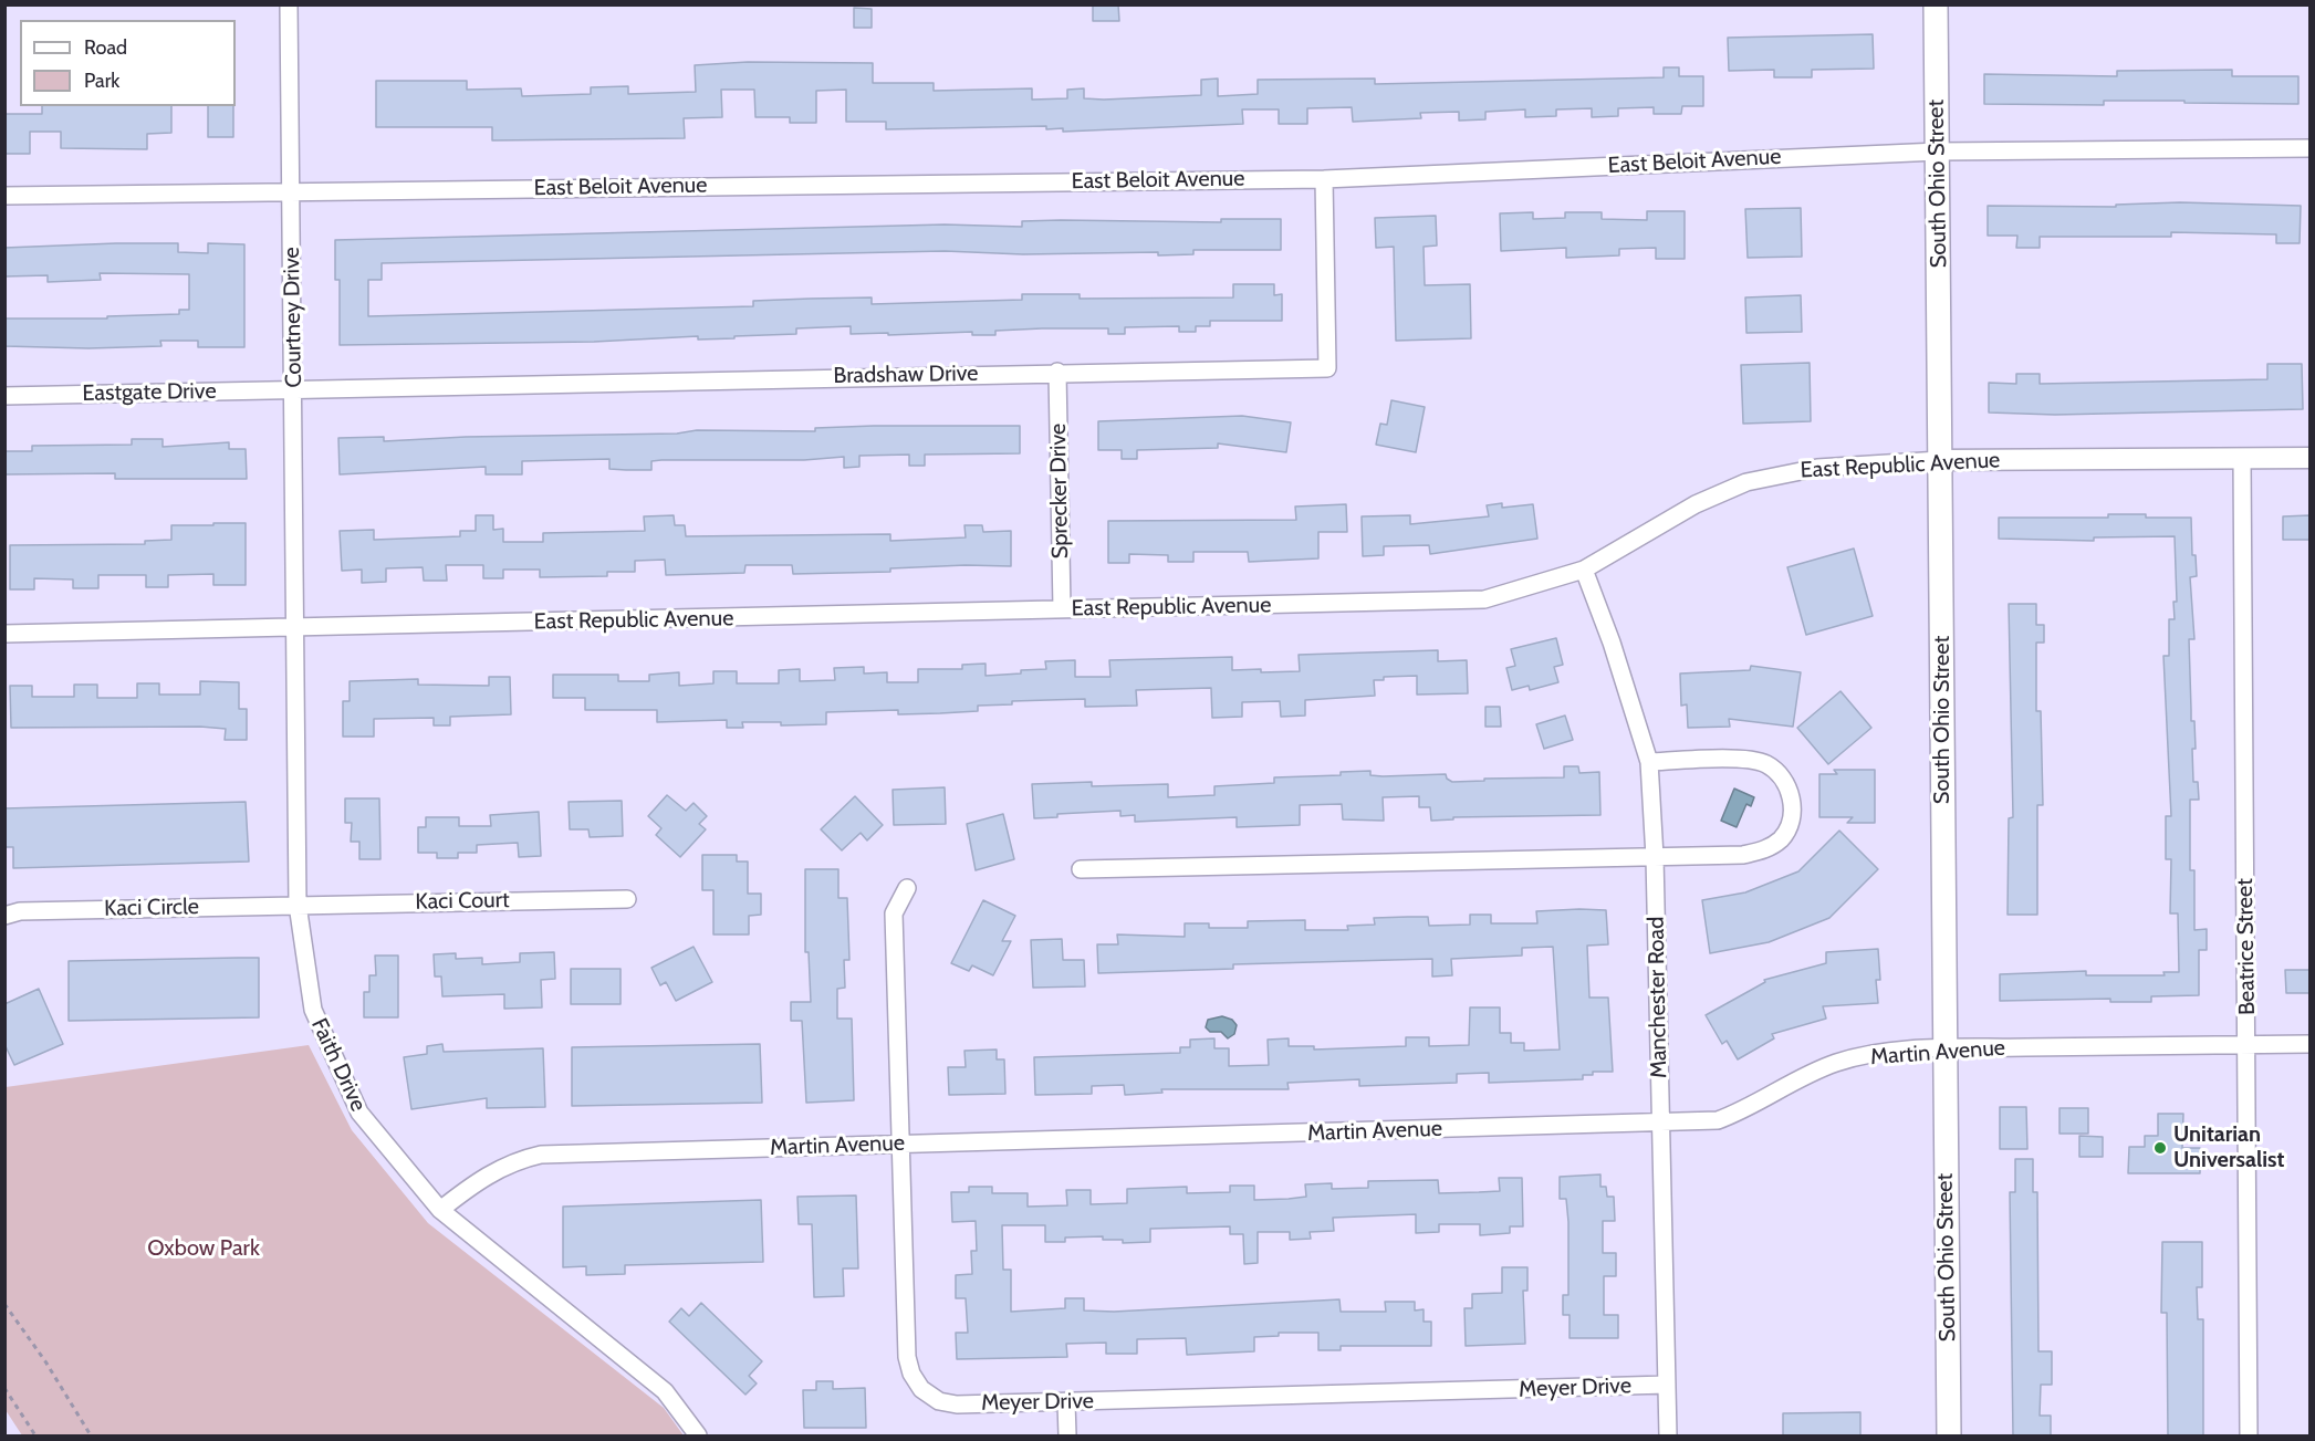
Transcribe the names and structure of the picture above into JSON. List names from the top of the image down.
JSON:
{
  "streets": {
    "main road": ["South Ohio Street"],
    "street": [
      "East Beloit Avenue",
      "Courtney Drive",
      "Bradshaw Drive",
      "Eastgate Drive",
      "East Republic Avenue",
      "Sprecker Drive",
      "Kaci Court",
      "Kaci Circle",
      "Beatrice Street",
      "Manchester Road",
      "Martin Avenue",
      "Faith Drive",
      "Meyer Drive"
    ]
  },
  "crossings": [
    ["East Beloit Avenue", "South Ohio Street"],
    ["East Beloit Avenue", "Courtney Drive"],
    ["East Beloit Avenue", "Bradshaw Drive"],
    ["South Ohio Street", "East Republic Avenue"],
    ["South Ohio Street", "Martin Avenue"],
    ["Courtney Drive", "Bradshaw Drive"],
    ["Courtney Drive", "Eastgate Drive"],
    ["Courtney Drive", "East Republic Avenue"],
    ["Courtney Drive", "Faith Drive"],
    ["Bradshaw Drive", "Eastgate Drive"],
    ["Bradshaw Drive", "Sprecker Drive"],
    ["East Republic Avenue", "Sprecker Drive"],
    ["East Republic Avenue", "Beatrice Street"],
    ["East Republic Avenue", "Manchester Road"],
    ["East Republic Avenue", "Faith Drive"],
    ["Kaci Court", "Kaci Circle"],
    ["Kaci Court", "Faith Drive"],
    ["Kaci Circle", "Faith Drive"],
    ["Beatrice Street", "Martin Avenue"],
    ["Manchester Road", "Martin Avenue"],
    ["Manchester Road", "Meyer Drive"],
    ["Martin Avenue", "Faith Drive"],
    ["Martin Avenue", "Meyer Drive"]
  ],
  "parks": ["Oxbow Park"],
  "places": ["Unitarian Universalist"],
  "legend": ["Road", "Park"]
}
